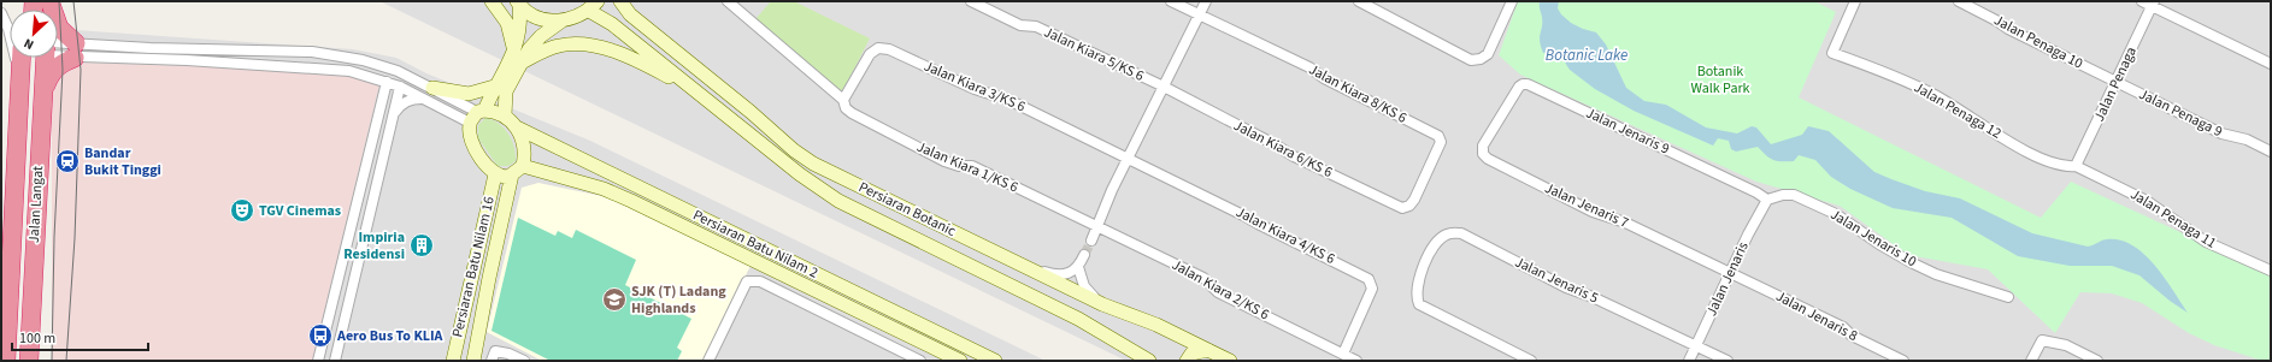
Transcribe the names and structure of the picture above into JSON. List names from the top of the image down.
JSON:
{
  "streets": {
    "highway": ["Jalan Langat"],
    "street": [
      "Jalan Penaga 10",
      "Jalan Kiara 5/KS 6",
      "Jalan Penaga",
      "Jalan Kiara 3/KS 6",
      "Jalan Kiara 8/KS 6",
      "Jalan Penaga 12",
      "Jalan Penaga 9",
      "Jalan Jenaris 9",
      "Jalan Kiara 6/KS 6",
      "Jalan Kiara 1/KS 6",
      "Jalan Jenaris 7",
      "Persiaran Botanic",
      "Jalan Penaga 11",
      "Jalan Kiara 4/KS 6",
      "Jalan Jenaris 10",
      "Persiaran Batu Nilam 2",
      "Persiaran Batu Nilam 16",
      "Jalan Jenaris",
      "Jalan Jenaris 5",
      "Jalan Kiara 2/KS 6",
      "Jalan Jenaris 8"
    ]
  },
  "crossings": [
    ["Jalan Penaga 10", "Jalan Penaga"],
    ["Jalan Penaga 10", "Jalan Penaga 9"],
    ["Jalan Kiara 5/KS 6", "Jalan Kiara 6/KS 6"],
    ["Jalan Penaga", "Jalan Penaga 12"],
    ["Jalan Penaga", "Jalan Penaga 9"],
    ["Jalan Penaga", "Jalan Penaga 11"],
    ["Jalan Kiara 3/KS 6", "Jalan Kiara 1/KS 6"],
    ["Jalan Kiara 3/KS 6", "Jalan Kiara 4/KS 6"],
    ["Jalan Kiara 8/KS 6", "Jalan Kiara 6/KS 6"],
    ["Jalan Penaga 12", "Jalan Penaga 11"],
    ["Jalan Jenaris 9", "Jalan Jenaris 7"],
    ["Jalan Jenaris 9", "Jalan Jenaris 10"],
    ["Jalan Jenaris 9", "Jalan Jenaris"],
    ["Jalan Kiara 1/KS 6", "Jalan Kiara 2/KS 6"],
    ["Jalan Jenaris 7", "Jalan Jenaris"],
    ["Jalan Jenaris 7", "Jalan Jenaris 8"],
    ["Jalan Kiara 4/KS 6", "Jalan Kiara 2/KS 6"],
    ["Jalan Jenaris 10", "Jalan Jenaris"],
    ["Persiaran Batu Nilam 2", "Persiaran Batu Nilam 16"],
    ["Jalan Jenaris", "Jalan Jenaris 5"],
    ["Jalan Jenaris", "Jalan Jenaris 8"]
  ],
  "water": ["Botanic Lake"],
  "parks": ["Botanik Walk Park"],
  "places": {
    "station": ["Bandar Bukit Tinggi"],
    "theatre": ["TGV Cinemas"],
    "building": ["Impiria Residensi"],
    "school or university": ["SJK (T) Ladang Highlands"],
    "bus stop": ["Aero Bus To KLIA"]
  },
  "scale_bar": "100 m",
  "north": "bottom left"
}
